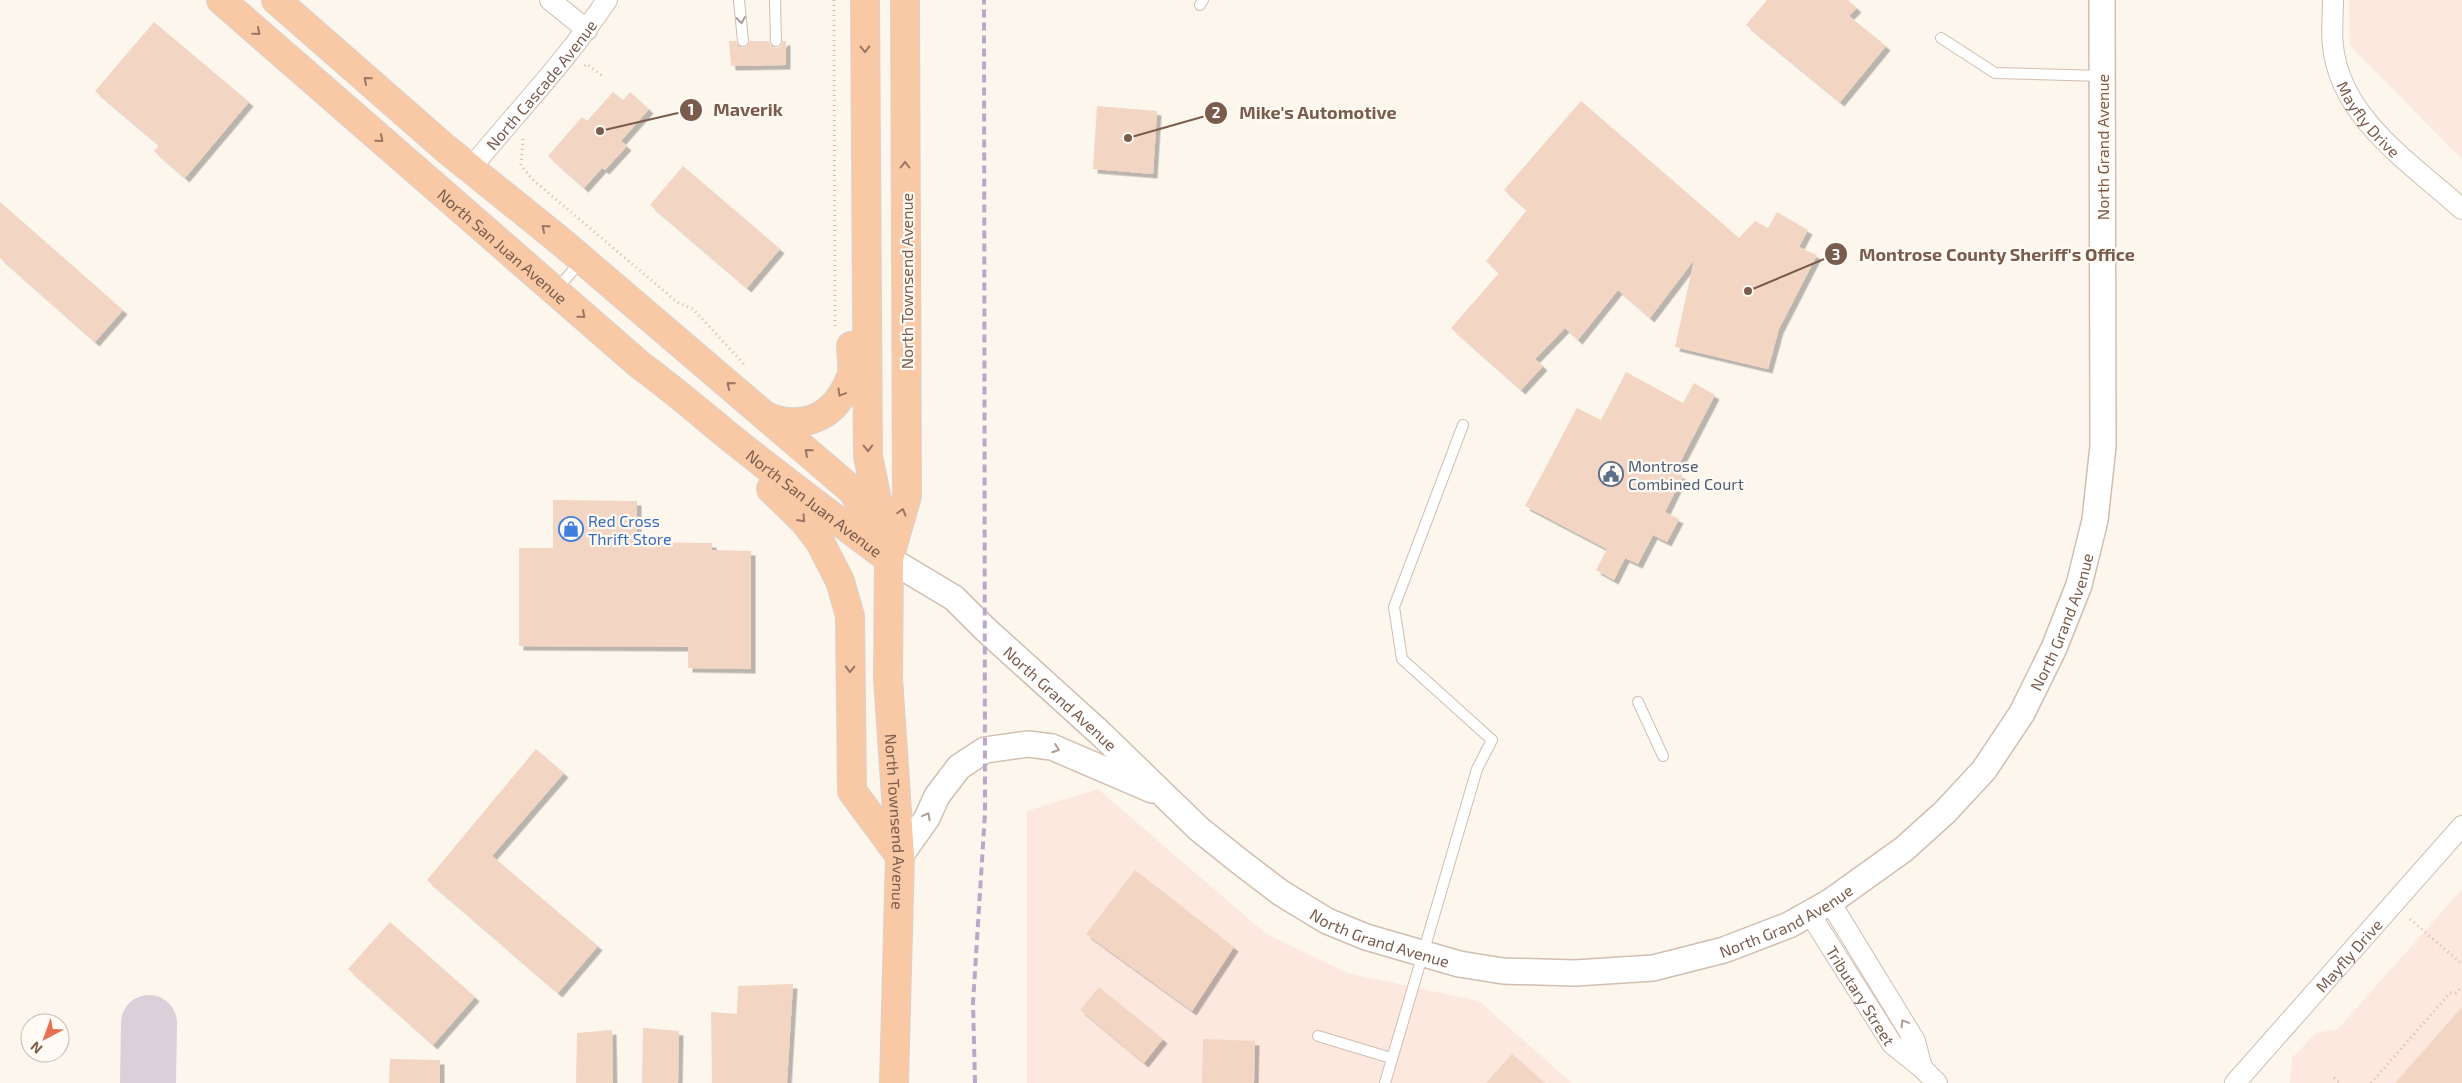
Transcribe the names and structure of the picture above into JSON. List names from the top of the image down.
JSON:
{
  "streets": {
    "highway": ["North San Juan Avenue", "North Townsend Avenue"],
    "street": [
      "North Cascade Avenue",
      "Mayfly Drive",
      "North Grand Avenue",
      "Tributary Street"
    ]
  },
  "crossings": [
    ["North Cascade Avenue", "North San Juan Avenue"],
    ["North Grand Avenue", "North San Juan Avenue"],
    ["North Grand Avenue", "North Townsend Avenue"],
    ["North Grand Avenue", "Tributary Street"],
    ["North San Juan Avenue", "North Townsend Avenue"]
  ],
  "places": {
    "other": ["Maverik", "Mike's Automotive", "Montrose County Sheriff's Office"],
    "public building": ["Montrose Combined Court"],
    "shop": ["Red Cross Thrift Store"]
  },
  "north": "bottom left"
}
